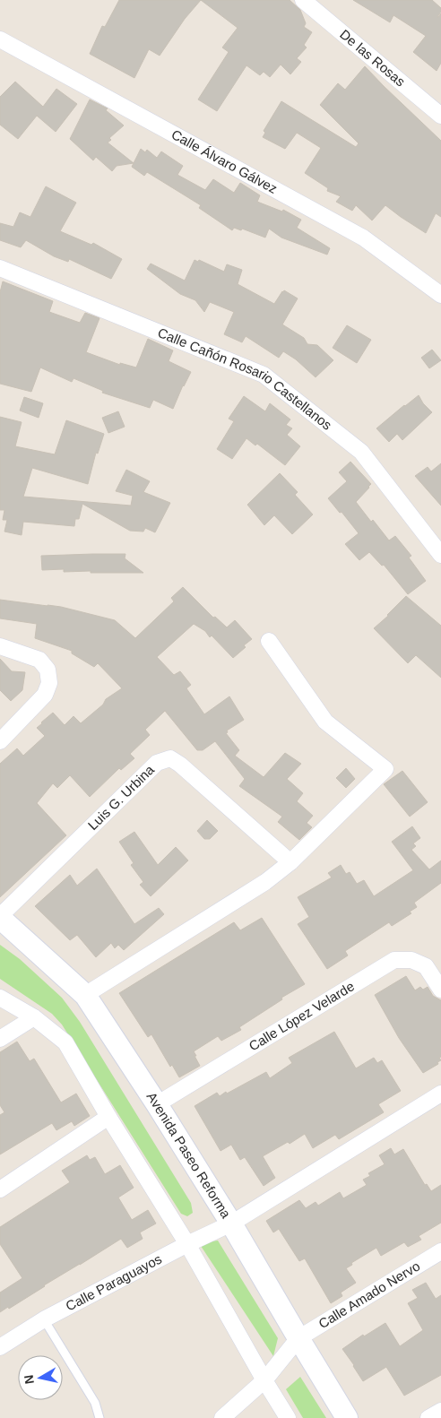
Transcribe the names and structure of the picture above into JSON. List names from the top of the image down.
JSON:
{
  "streets": {
    "main road": ["Avenida Paseo Reforma"],
    "street": [
      "De las Rosas",
      "Calle Álvaro Gálvez",
      "Calle Cañón Rosario Castellanos",
      "Luis G. Urbina",
      "Calle López Velarde",
      "Calle Paraguayos",
      "Calle Amado Nervo"
    ]
  },
  "crossings": [
    ["Luis G. Urbina", "Avenida Paseo Reforma"],
    ["Calle López Velarde", "Avenida Paseo Reforma"],
    ["Avenida Paseo Reforma", "Calle Paraguayos"],
    ["Avenida Paseo Reforma", "Calle Amado Nervo"]
  ],
  "north": "left"
}
